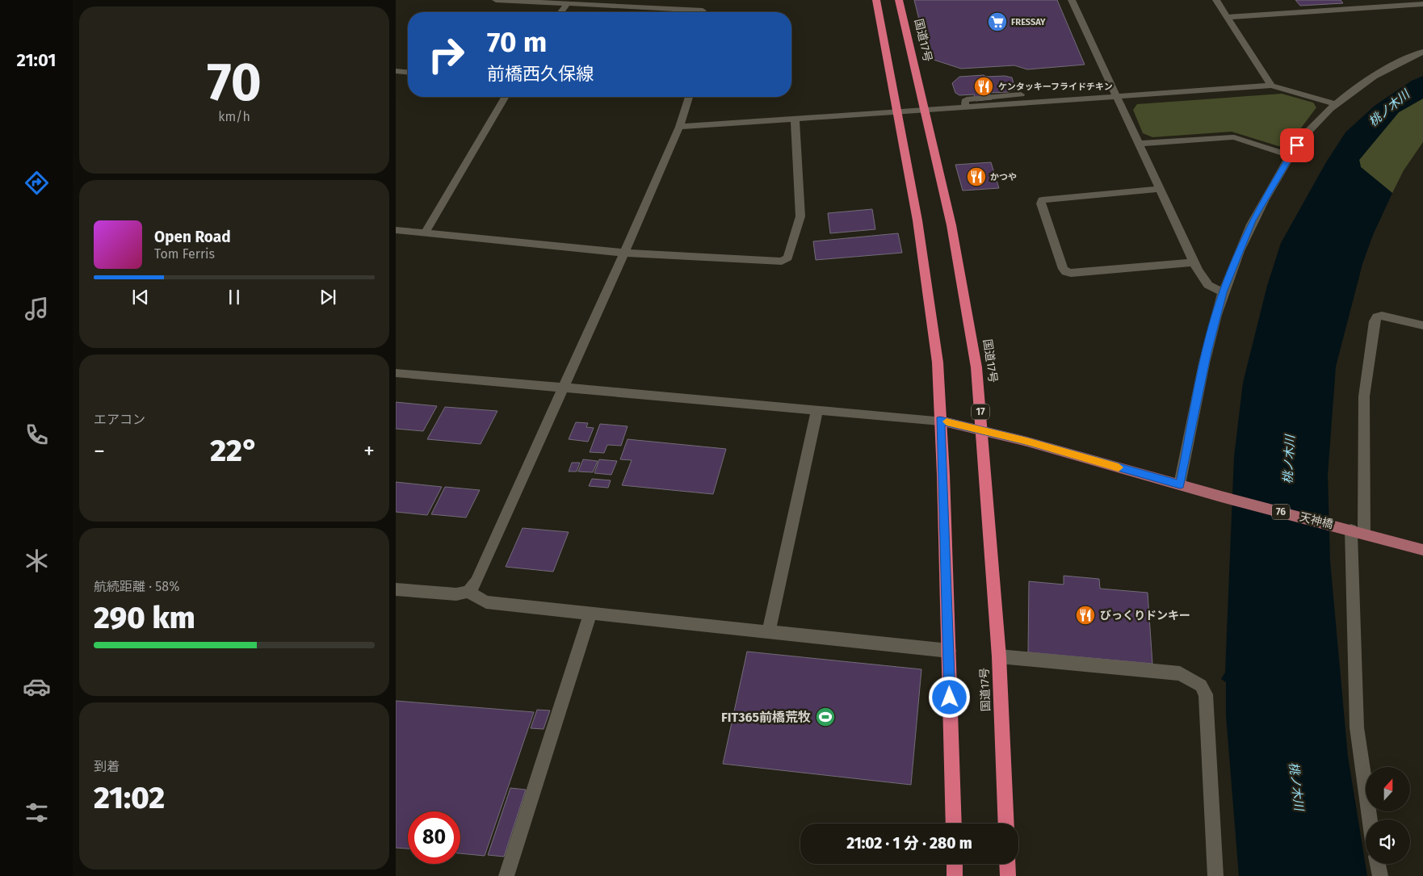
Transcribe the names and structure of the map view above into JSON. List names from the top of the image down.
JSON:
{
  "streets": {
    "highway": ["国道17号", "17"],
    "main road": ["76", "天神橋"]
  },
  "crossings": [
    ["国道17号", "76"],
    ["76", "天神橋"]
  ],
  "water": ["桃ノ木川"],
  "places": {
    "supermarket": ["FRESSAY"],
    "restaurant": ["ケンタッキーフライドチキン", "かつや", "びっくりドンキー"],
    "sports": ["FIT365前橋荒牧"]
  },
  "north": "top",
  "page": {
    "tabs": "21:01",
    "tile": [
      ["70", "km/h"],
      "エアコン",
      ["航続距離 · 58%", "290 km"],
      ["到着", "21:02"]
    ],
    "turn": ["70 m", "前橋西久保線"],
    "song": ["Open Road", "Tom Ferris"],
    "heat": ["−", "22°", "+"],
    "limit": "80",
    "trip": "21:02 · 1 分 · 280 m"
  }
}
